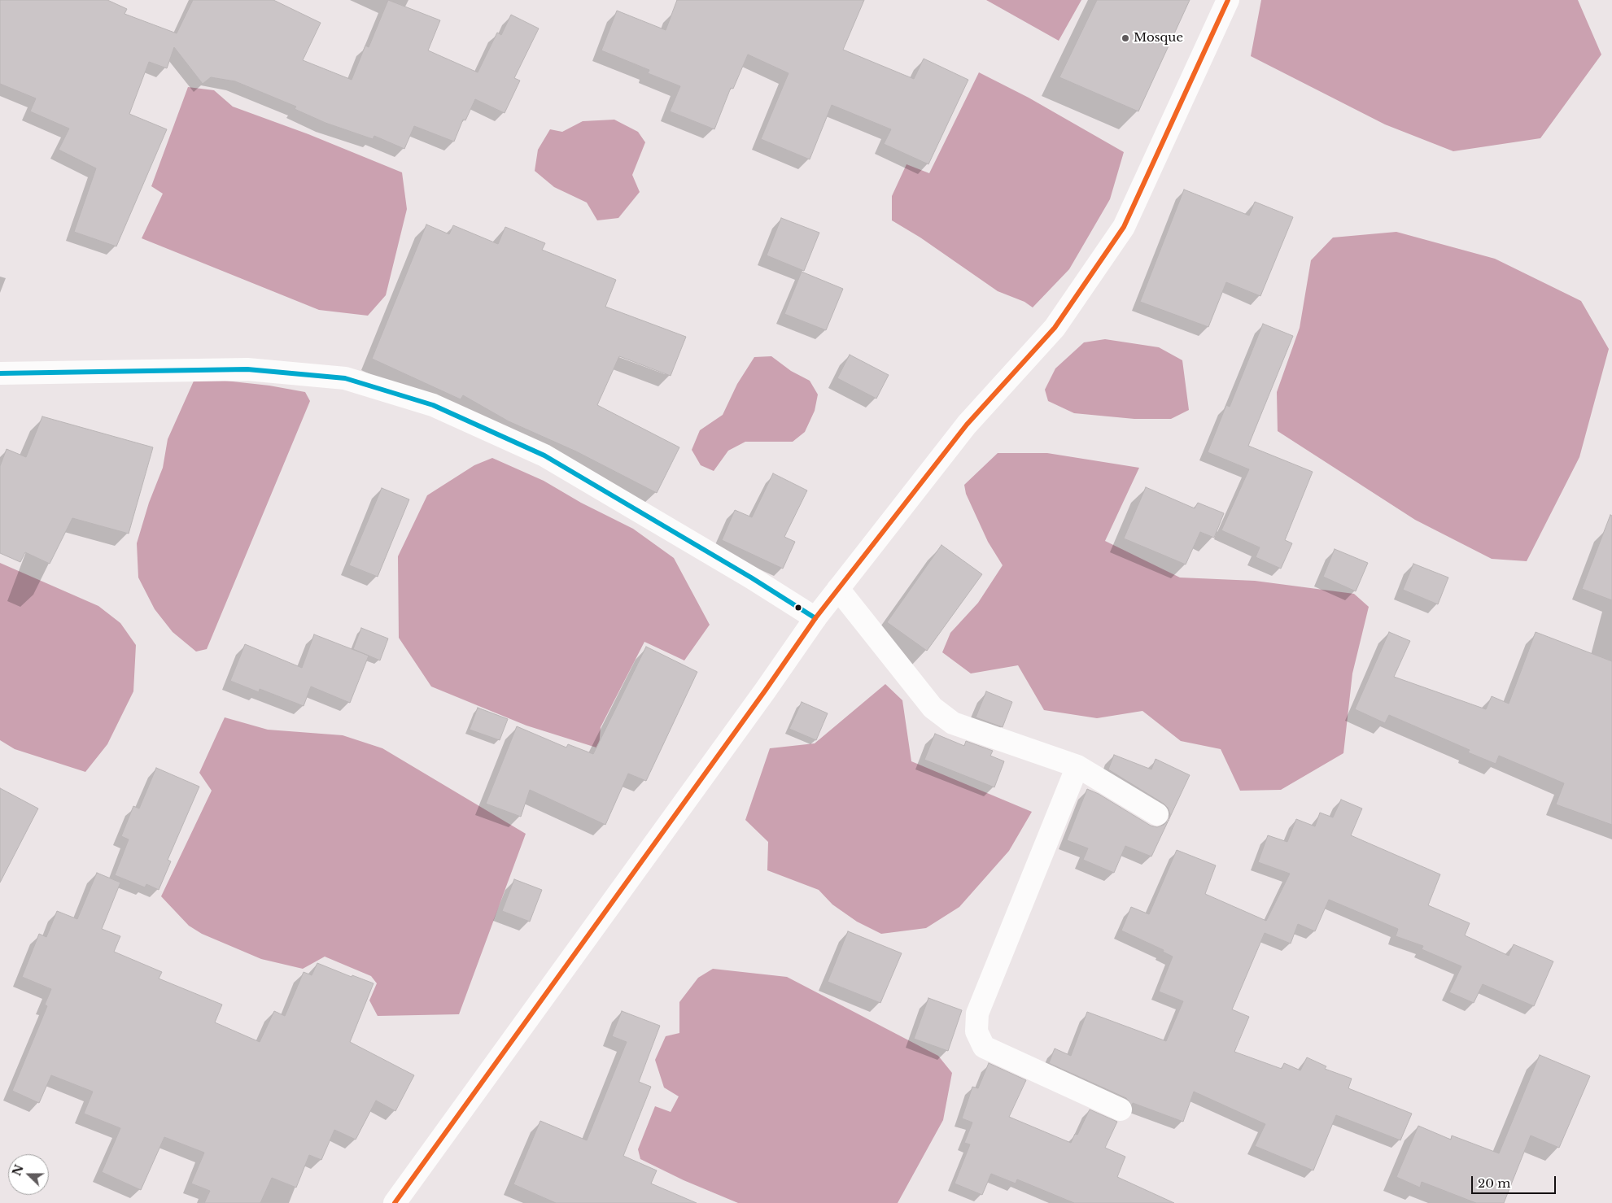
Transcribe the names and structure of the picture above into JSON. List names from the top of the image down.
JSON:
{
  "places": ["Mosque"],
  "scale_bar": "20 m",
  "north": "left"
}
